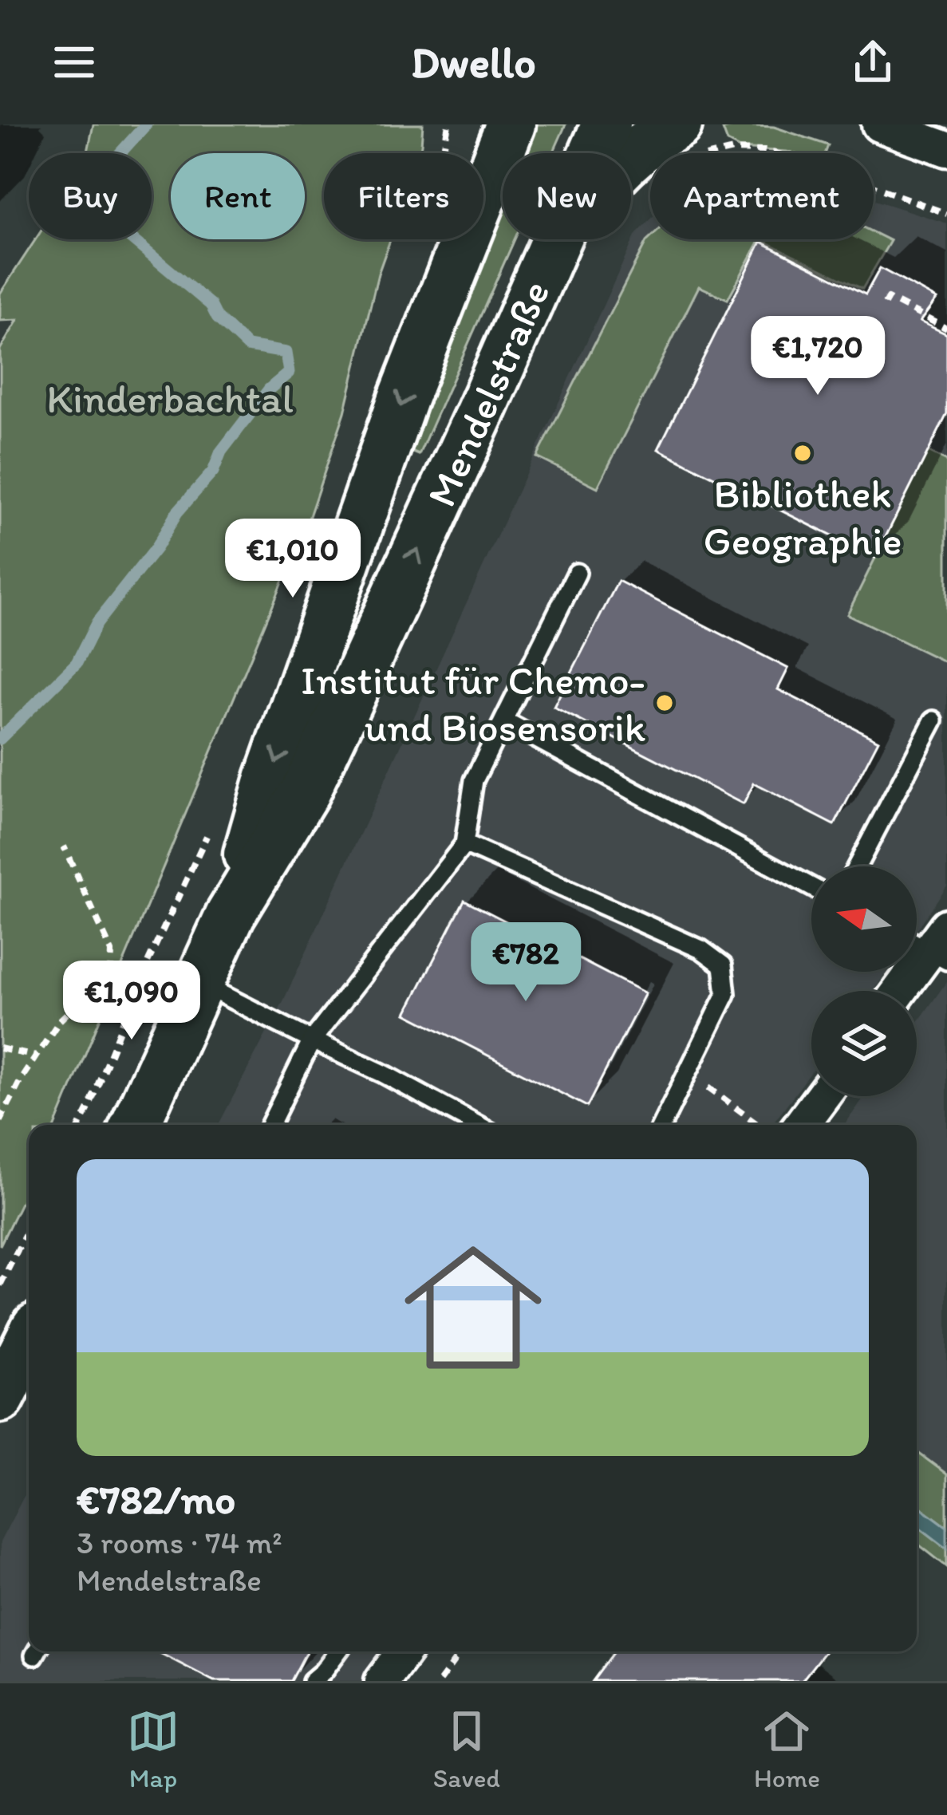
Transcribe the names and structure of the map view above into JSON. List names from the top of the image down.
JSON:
{
  "streets": {
    "main road": ["Mendelstraße"]
  },
  "parks": ["Kinderbachtal"],
  "places": ["Bibliothek Geographie", "Institut für Chemo- und Biosensorik"],
  "north": "left",
  "page": {
    "header": "Dwello",
    "chip": [
      "Buy",
      "Rent",
      "Filters",
      "New",
      "Apartment"
    ],
    "price": [
      "€1,720",
      "€1,010",
      "€782",
      "€1,090"
    ],
    "list": [
      {
        "name": "€782/mo",
        "note": "3 rooms · 74 m² · Mendelstraße"
      }
    ],
    "tabs": ["Map", "Saved", "Home"]
  }
}
